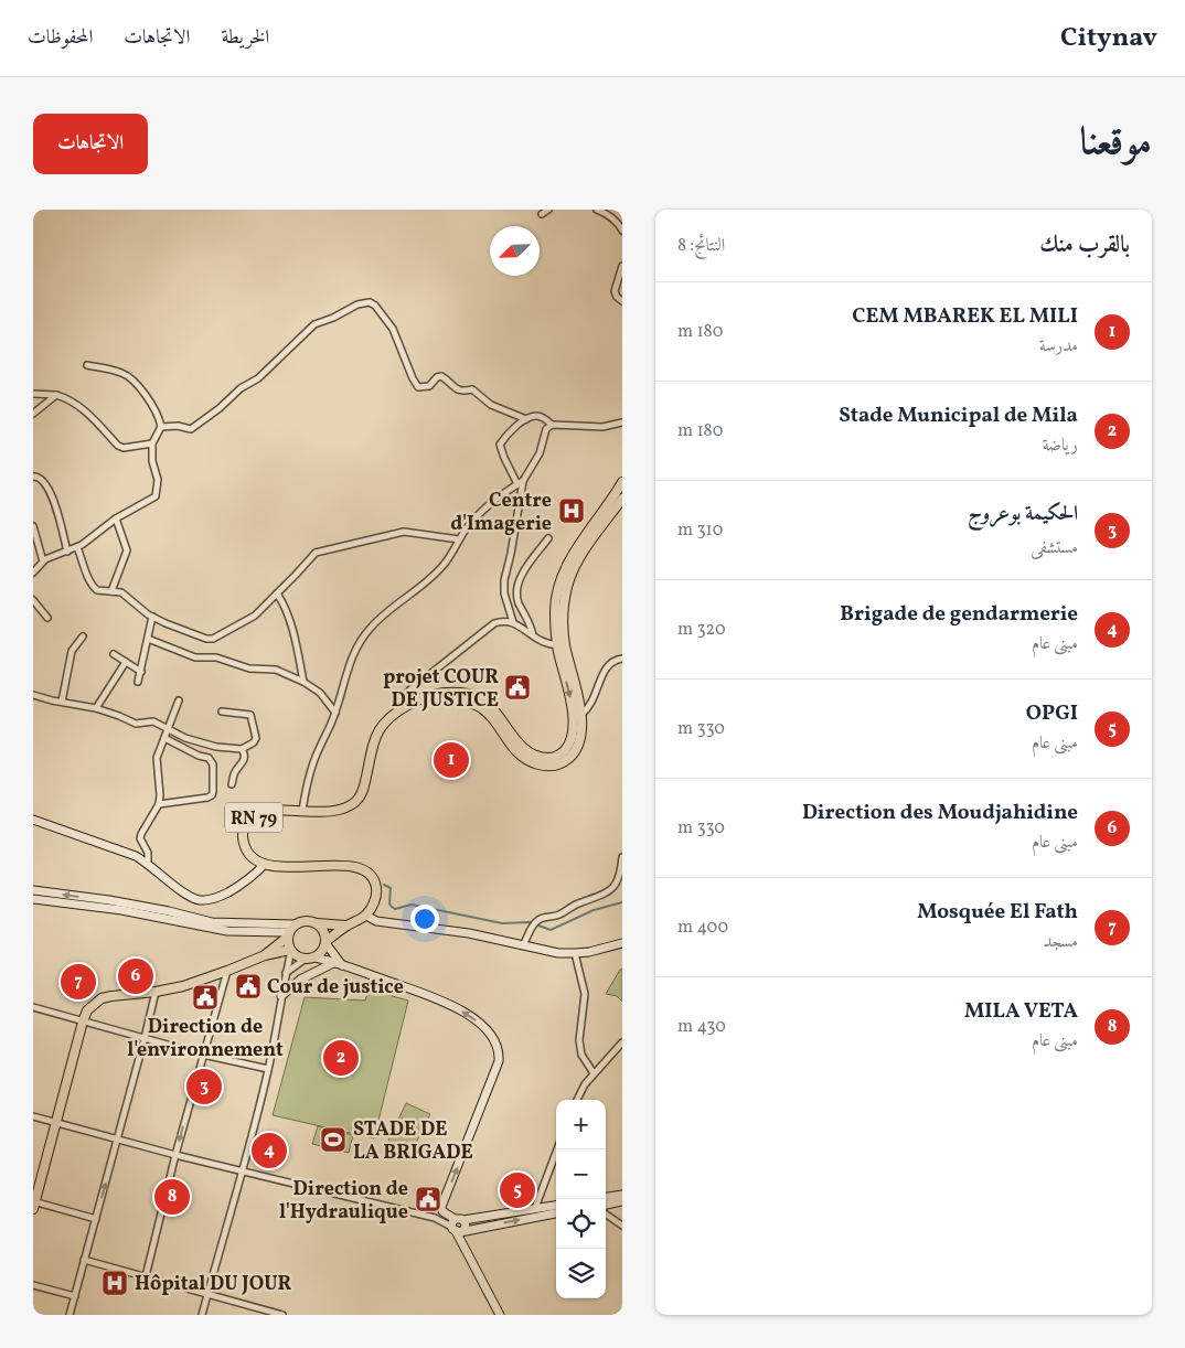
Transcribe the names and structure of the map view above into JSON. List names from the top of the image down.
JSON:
{
  "streets": {
    "main road": ["RN 79"]
  },
  "places": {
    "hospital": ["Centre d'Imagerie", "Hôpital DU JOUR"],
    "public building": [
      "projet COUR DE JUSTICE",
      "Cour de justice",
      "Direction de l'environnement",
      "Direction de l'Hydraulique"
    ],
    "sports": ["STADE DE LA BRIGADE"]
  },
  "north": "bottom left",
  "page": {
    "header": "Citynav",
    "nav": ["الخريطة", "الاتجاهات", "المحفوظات"],
    "title": "موقعنا",
    "buttons": "الاتجاهات",
    "heading": ["بالقرب منك", "النتائج: 8"],
    "list": [
      {
        "mark": "1",
        "name": "CEM MBAREK EL MILI",
        "note": "مدرسة",
        "value": "180 m"
      },
      {
        "mark": "2",
        "name": "Stade Municipal de Mila",
        "note": "رياضة",
        "value": "180 m"
      },
      {
        "mark": "3",
        "name": "الحكيمة بوعروج",
        "note": "مستشفى",
        "value": "310 m"
      },
      {
        "mark": "4",
        "name": "Brigade de gendarmerie",
        "note": "مبنى عام",
        "value": "320 m"
      },
      {
        "mark": "5",
        "name": "OPGI",
        "note": "مبنى عام",
        "value": "330 m"
      },
      {
        "mark": "6",
        "name": "Direction des Moudjahidine",
        "note": "مبنى عام",
        "value": "330 m"
      },
      {
        "mark": "7",
        "name": "Mosquée El Fath",
        "note": "مسجد",
        "value": "400 m"
      },
      {
        "mark": "8",
        "name": "MILA VETA",
        "note": "مبنى عام",
        "value": "430 m"
      }
    ],
    "pins": [
      "1",
      "6",
      "7",
      "2",
      "3",
      "4",
      "5",
      "8"
    ],
    "map_buttons": ["+", "−"]
  }
}
